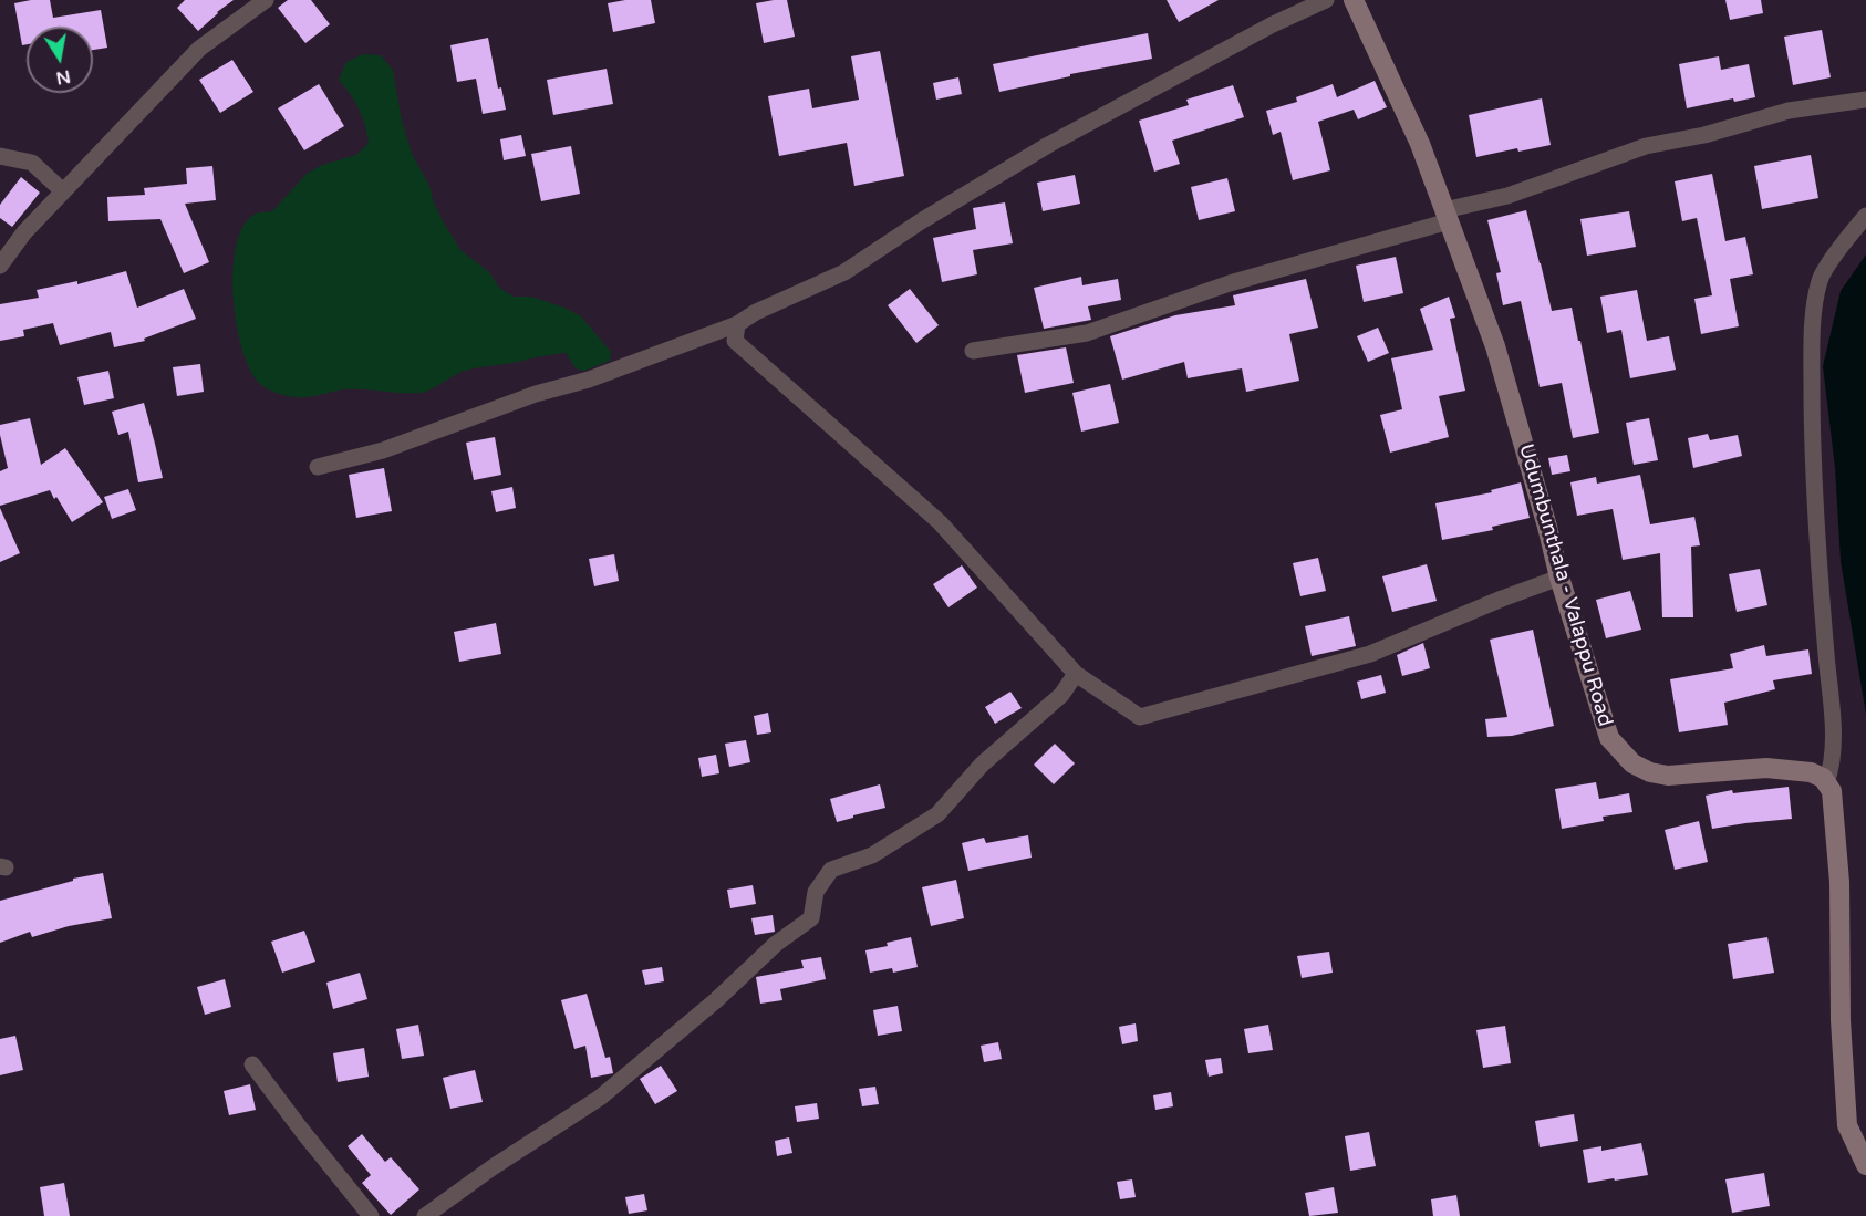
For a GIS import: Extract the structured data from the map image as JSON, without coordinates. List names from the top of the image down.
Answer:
{
  "streets": {
    "main road": ["Udumbunthala - Valappu Road"]
  },
  "north": "bottom"
}
